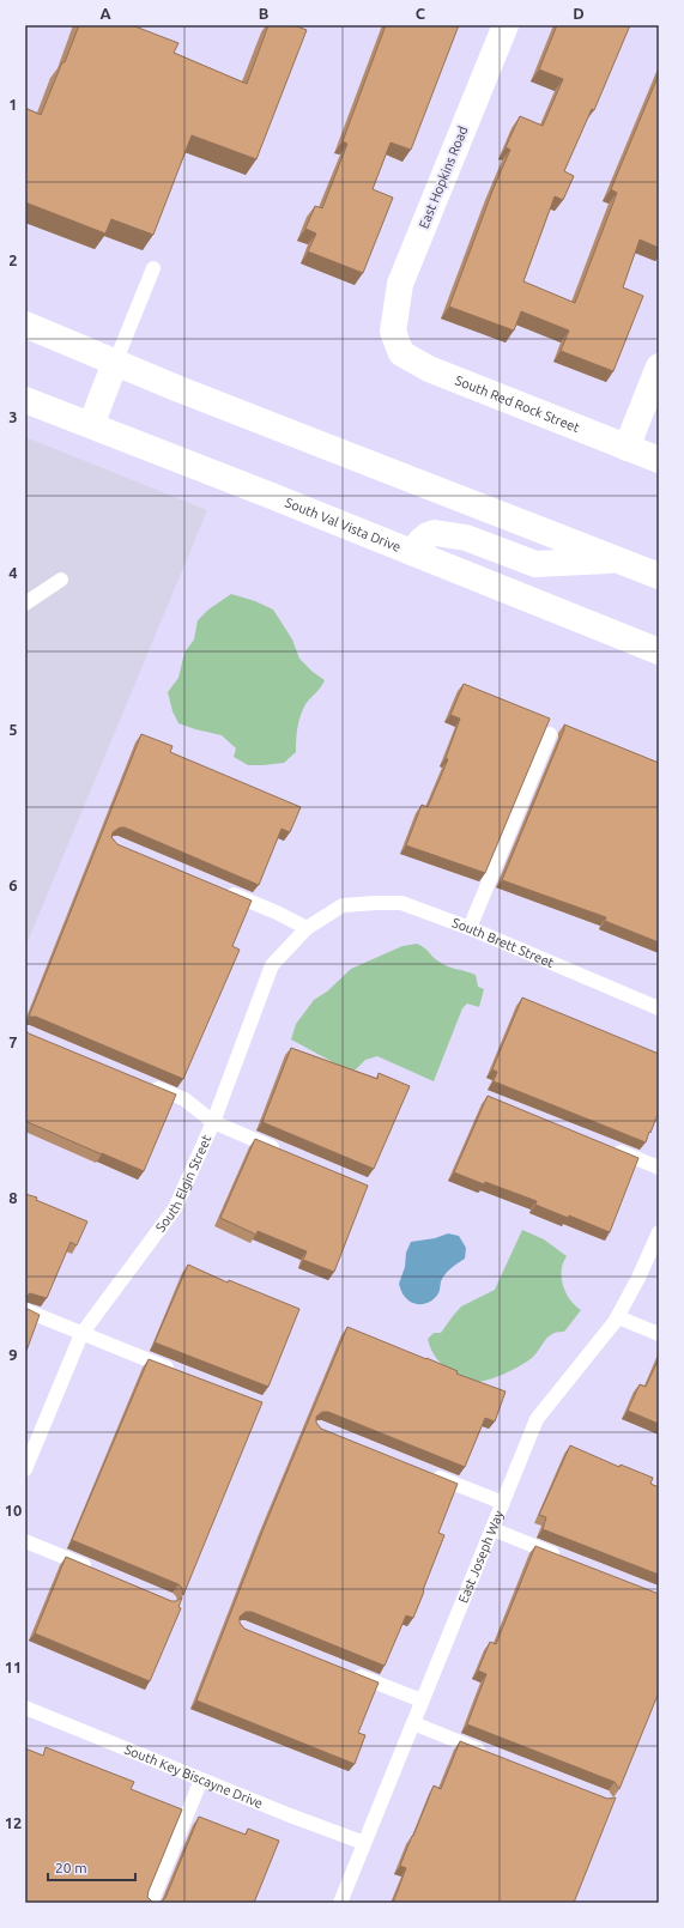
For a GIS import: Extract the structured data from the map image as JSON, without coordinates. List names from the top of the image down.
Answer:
{
  "streets": {
    "main road": ["East Hopkins Road", "South Red Rock Street", "South Val Vista Drive"],
    "lane": [
      "South Brett Street",
      "South Elgin Street",
      "East Joseph Way",
      "South Key Biscayne Drive"
    ]
  },
  "crossings": [
    ["East Hopkins Road", "South Red Rock Street"],
    ["South Brett Street", "South Elgin Street"],
    ["East Joseph Way", "South Key Biscayne Drive"]
  ],
  "scale_bar": "20 m",
  "grid": {
    "columns": [
      "A",
      "B",
      "C",
      "D"
    ],
    "rows": [
      "1",
      "2",
      "3",
      "4",
      "5",
      "6",
      "7",
      "8",
      "9",
      "10",
      "11",
      "12"
    ]
  }
}
